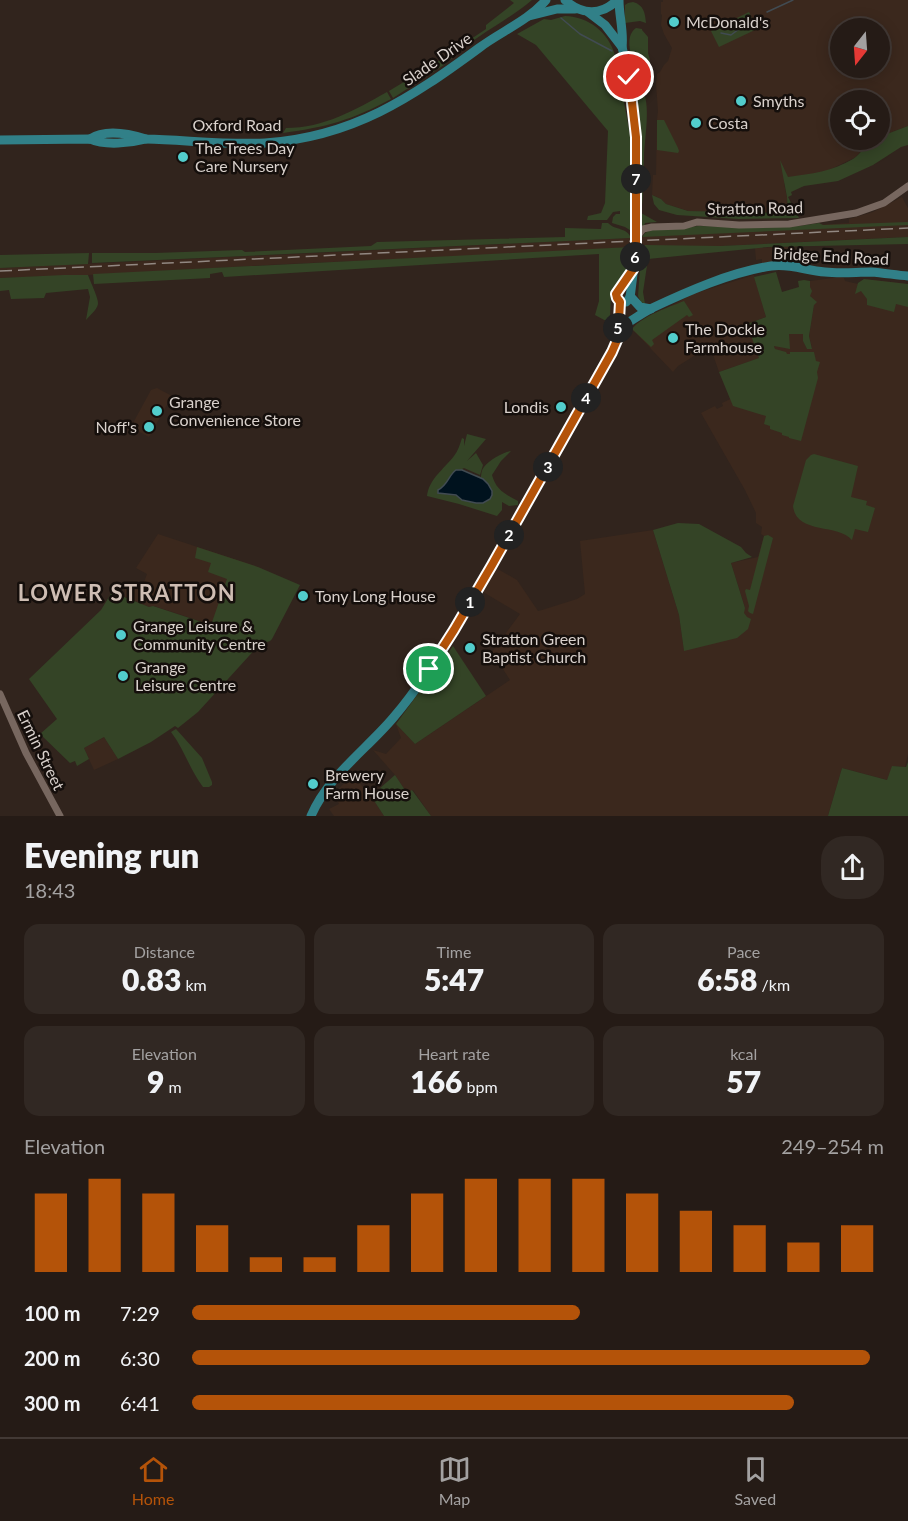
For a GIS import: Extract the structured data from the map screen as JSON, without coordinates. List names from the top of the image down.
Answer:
{
  "streets": {
    "main road": ["Slade Drive", "Oxford Road", "Bridge End Road"],
    "street": ["Stratton Road", "Ermin Street"]
  },
  "crossings": [
    ["Slade Drive", "Oxford Road"]
  ],
  "districts": ["LOWER STRATTON"],
  "places": [
    "McDonald's",
    "Smyths",
    "Costa",
    "The Trees Day Care Nursery",
    "The Dockle Farmhouse",
    "Londis",
    "Grange Convenience Store",
    "Noff's",
    "Tony Long House",
    "Grange Leisure & Community Centre",
    "Stratton Green Baptist Church",
    "Grange Leisure Centre",
    "Brewery Farm House"
  ],
  "north": "bottom",
  "page": {
    "pins": [
      "7",
      "6",
      "5",
      "4",
      "3",
      "2",
      "1"
    ],
    "heading": ["Evening run", "18:43"],
    "stats": [
      ["Distance", "0.83 km"],
      ["Time", "5:47"],
      ["Pace", "6:58 /km"],
      ["Elevation", "9 m"],
      ["Heart rate", "166 bpm"],
      ["kcal", "57"]
    ],
    "chart": ["Elevation", "249–254 m"],
    "list": [
      {
        "name": "100 m",
        "note": "7:29"
      },
      {
        "name": "200 m",
        "note": "6:30"
      },
      {
        "name": "300 m",
        "note": "6:41"
      }
    ],
    "tabs": ["Home", "Map", "Saved"]
  }
}
